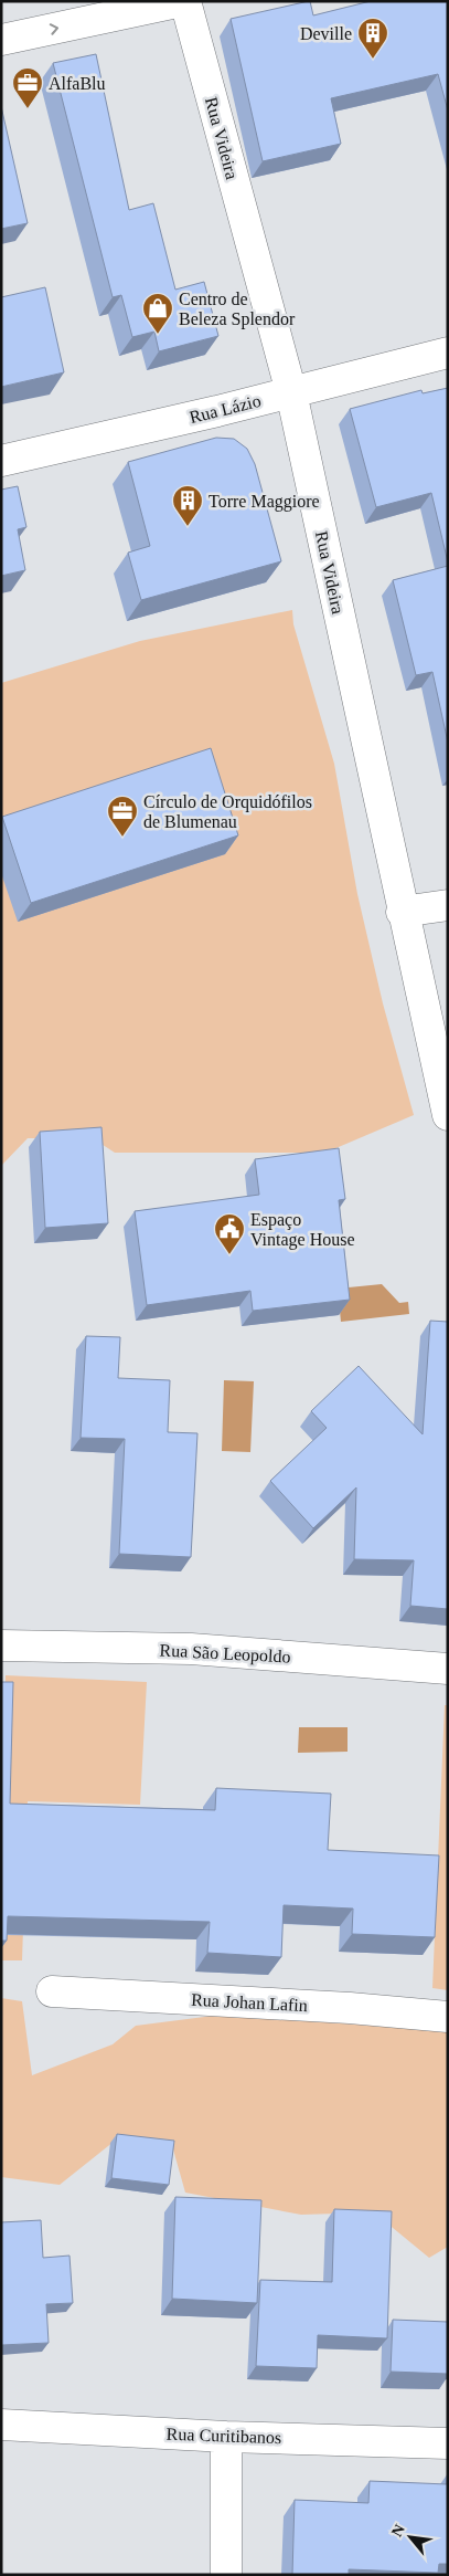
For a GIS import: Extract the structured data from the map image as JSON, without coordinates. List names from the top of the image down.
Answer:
{
  "streets": {
    "street": [
      "Rua Videira",
      "Rua Lázio",
      "Rua São Leopoldo",
      "Rua Johan Lafin",
      "Rua Curitibanos"
    ]
  },
  "crossings": [
    ["Rua Videira", "Rua Lázio"]
  ],
  "places": {
    "building": ["Deville", "Torre Maggiore"],
    "office": ["AlfaBlu", "Círculo de Orquidófilos de Blumenau"],
    "shop": ["Centro de Beleza Splendor"],
    "public building": ["Espaço Vintage House"]
  },
  "north": "top left"
}
